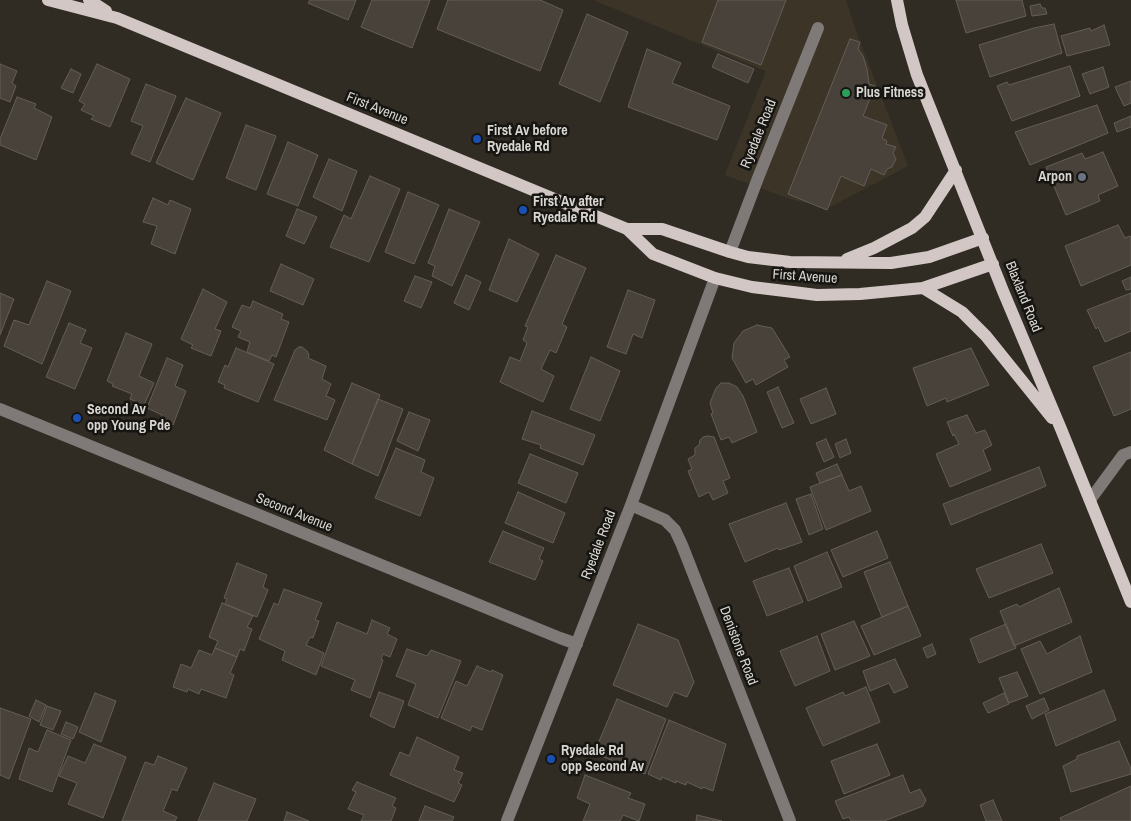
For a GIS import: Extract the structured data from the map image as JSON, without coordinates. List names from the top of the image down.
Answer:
{
  "streets": {
    "main road": ["First Avenue", "Blaxland Road"],
    "street": ["Ryedale Road", "Second Avenue", "Denistone Road"]
  },
  "crossings": [
    ["First Avenue", "Ryedale Road"],
    ["First Avenue", "Blaxland Road"],
    ["Ryedale Road", "Second Avenue"],
    ["Ryedale Road", "Denistone Road"]
  ],
  "places": [
    "Plus Fitness",
    "First Av before Ryedale Rd",
    "Arpon",
    "First Av after Ryedale Rd",
    "Second Av opp Young Pde",
    "Ryedale Rd opp Second Av"
  ]
}
